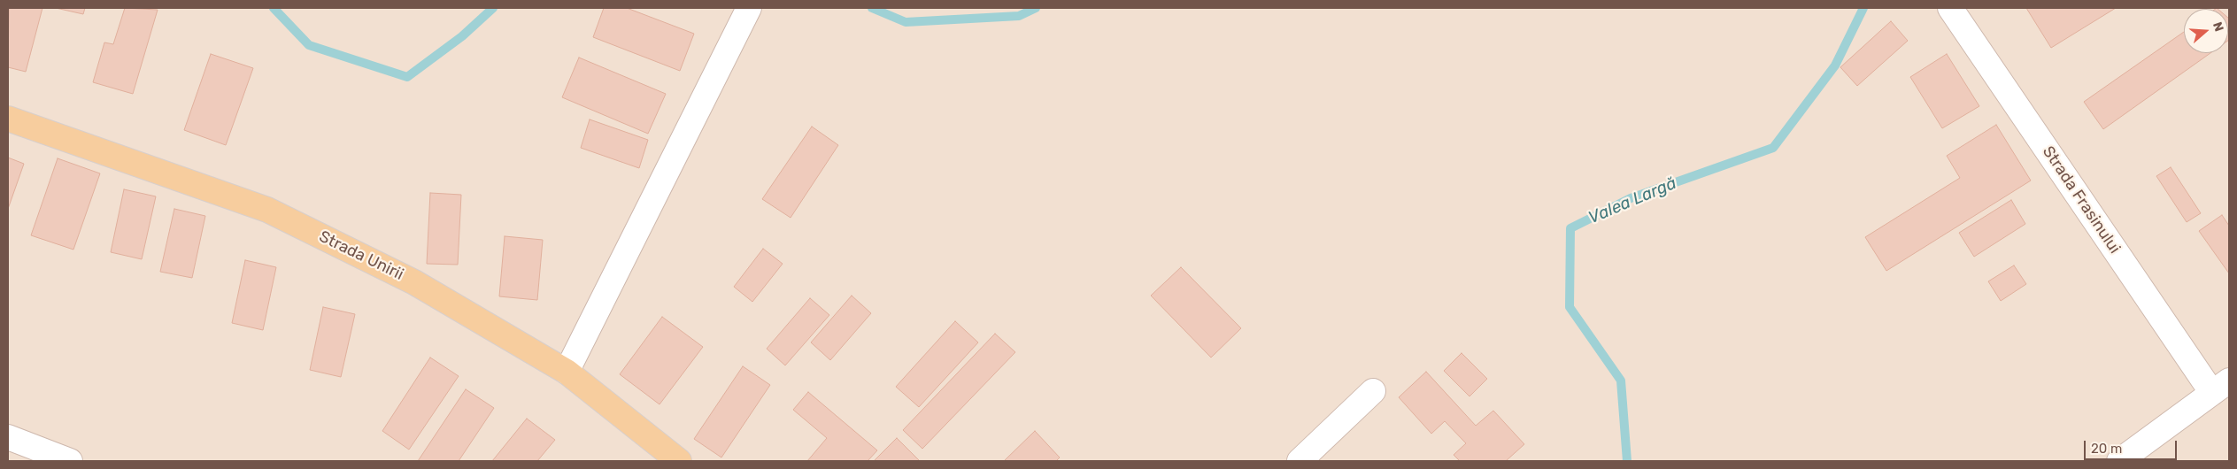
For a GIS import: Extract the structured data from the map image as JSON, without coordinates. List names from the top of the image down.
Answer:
{
  "streets": {
    "main road": ["Strada Unirii"],
    "street": ["Strada Frasinului"]
  },
  "water": ["Valea Largă"],
  "scale_bar": "20 m",
  "north": "right"
}
